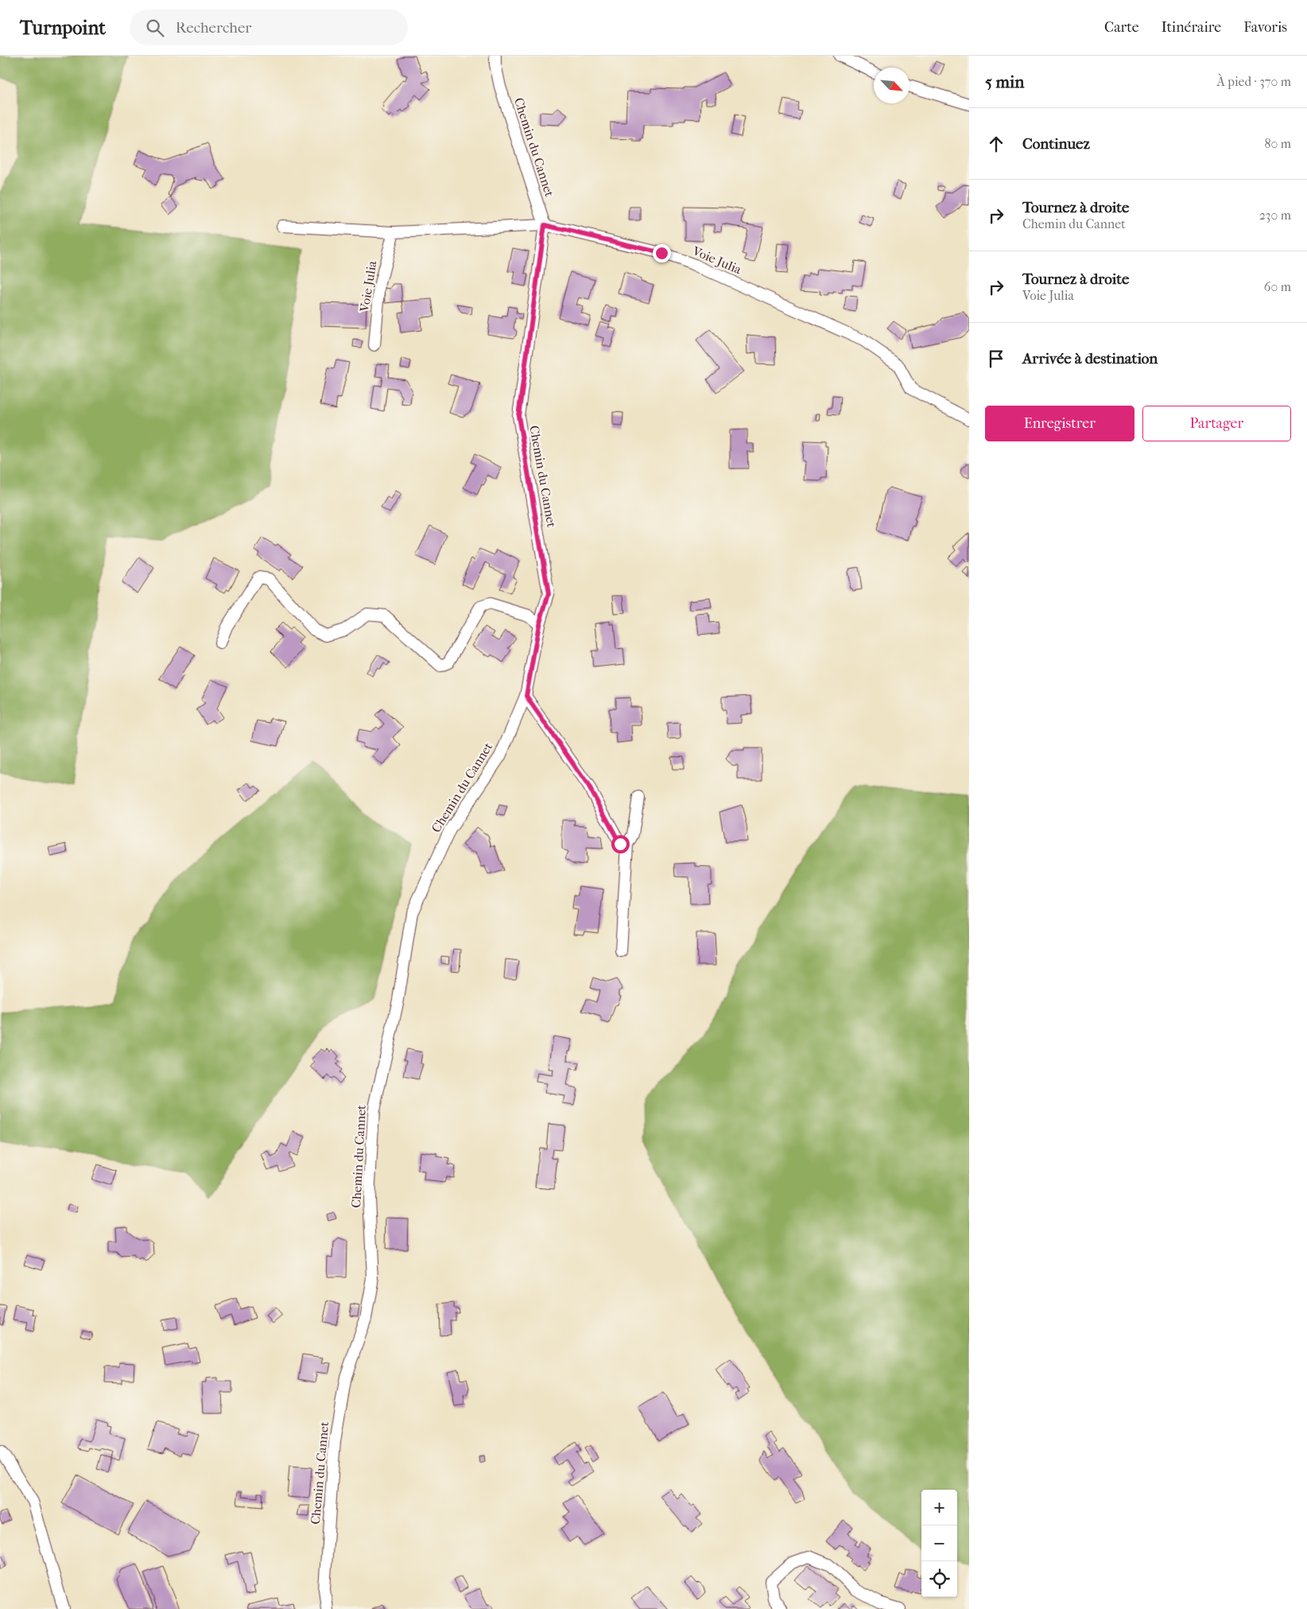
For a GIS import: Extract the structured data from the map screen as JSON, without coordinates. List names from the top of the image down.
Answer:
{
  "streets": {
    "street": ["Chemin du Cannet", "Voie Julia"]
  },
  "crossings": [
    ["Chemin du Cannet", "Voie Julia"]
  ],
  "north": "bottom right",
  "page": {
    "header": "Turnpoint",
    "search": "Rechercher",
    "nav": ["Carte", "Itinéraire", "Favoris"],
    "heading": ["5 min", "À pied · 370 m"],
    "list": [
      ["Continuez", "80 m"],
      ["Tournez à droite", "Chemin du Cannet", "230 m"],
      ["Tournez à droite", "Voie Julia", "60 m"],
      "Arrivée à destination"
    ],
    "buttons": ["Enregistrer", "Partager"],
    "map_buttons": ["+", "−"]
  }
}
